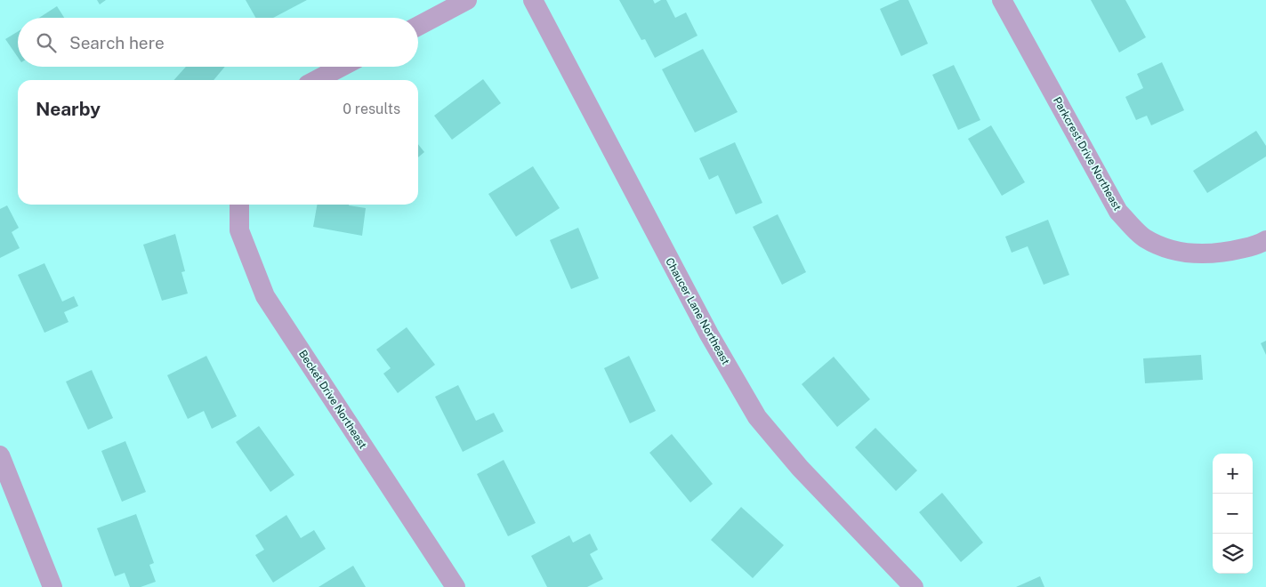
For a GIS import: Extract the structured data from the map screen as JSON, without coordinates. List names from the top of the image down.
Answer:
{
  "streets": {
    "street": ["Parkcrest Drive Northeast", "Chaucer Lane Northeast", "Becket Drive Northeast"]
  },
  "page": {
    "search": "Search here",
    "heading": ["Nearby", "0 results"],
    "map_buttons": ["+", "−"]
  }
}
